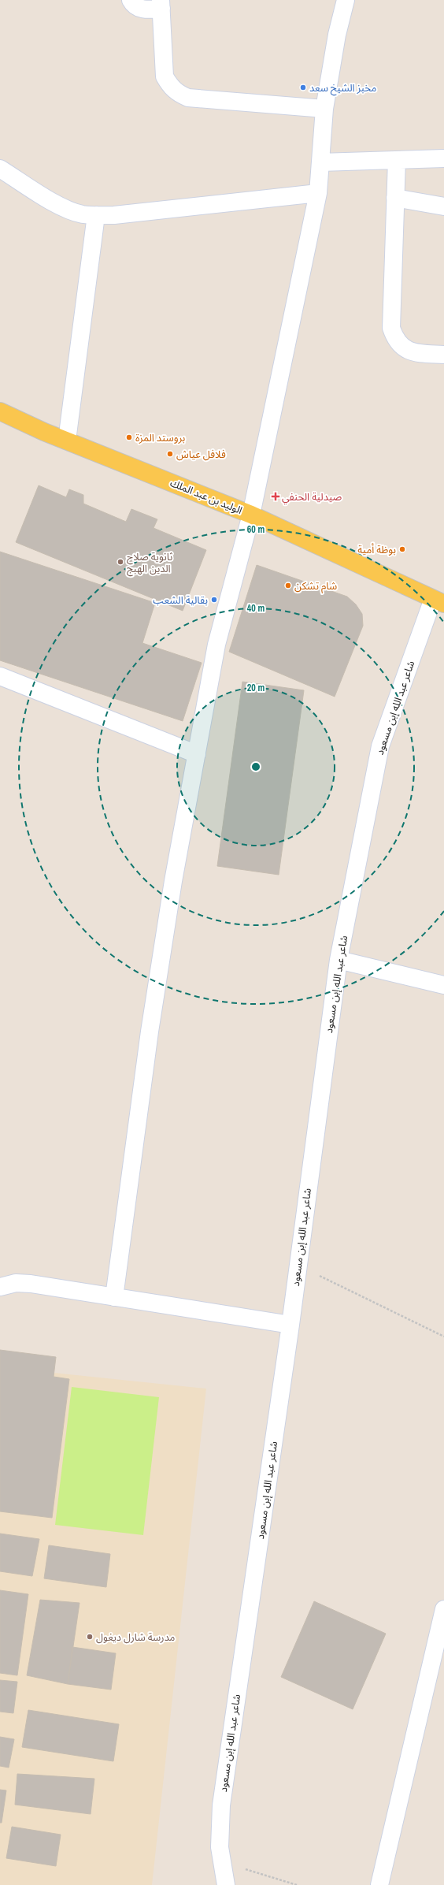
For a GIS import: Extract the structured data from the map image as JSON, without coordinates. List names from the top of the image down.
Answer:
{
  "streets": {
    "main road": ["الوليد بن عبد الملك"],
    "street": ["شاعر عبد الله إبن مسعود"]
  },
  "crossings": [
    ["الوليد بن عبد الملك", "شاعر عبد الله إبن مسعود"]
  ],
  "places": {
    "other": [
      "مخبز الشيخ سعد",
      "بروستد المزة",
      "فلافل عياش",
      "بوظة أمية",
      "ثانوية صلاح الدين الهبج",
      "شام تشكن",
      "بقالية الشعب",
      "مدرسة شارل ديغول"
    ],
    "health": ["صيدلية الحنفي"]
  },
  "rings": ["60 m", "40 m", "20 m"]
}
